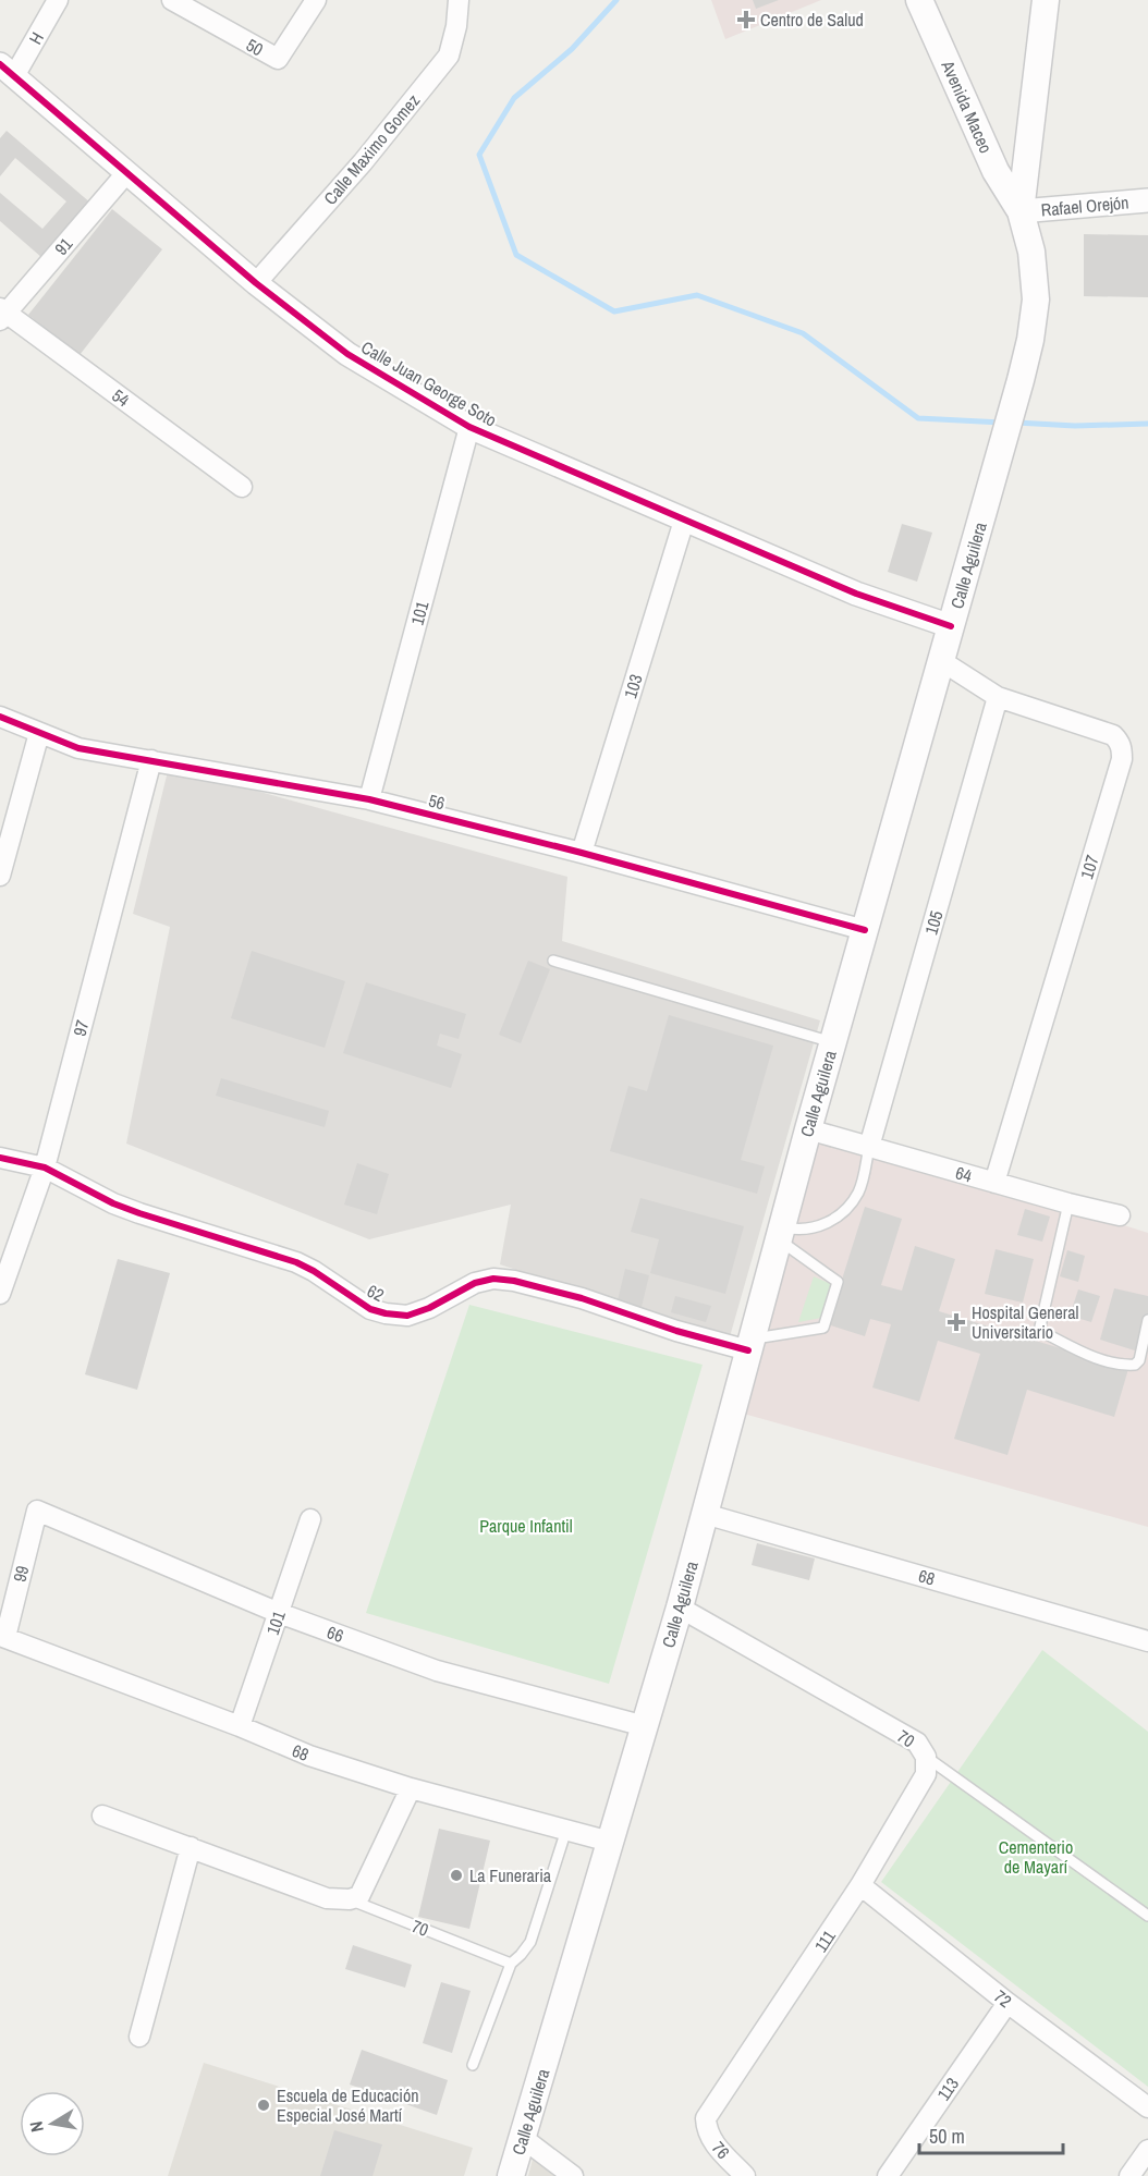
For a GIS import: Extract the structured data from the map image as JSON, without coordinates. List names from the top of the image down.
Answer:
{
  "streets": {
    "main road": ["Avenida Maceo", "Calle Aguilera"],
    "street": [
      "H",
      "50",
      "Calle Maximo Gomez",
      "Rafael Orejón",
      "91",
      "Calle Juan George Soto",
      "54",
      "101",
      "103",
      "56",
      "107",
      "105",
      "97",
      "64",
      "62",
      "99",
      "68",
      "66",
      "70",
      "111",
      "72",
      "113",
      "76"
    ]
  },
  "crossings": [
    ["H", "Calle Juan George Soto"],
    ["Avenida Maceo", "Rafael Orejón"],
    ["Avenida Maceo", "Calle Aguilera"],
    ["Calle Maximo Gomez", "Calle Juan George Soto"],
    ["Rafael Orejón", "Calle Aguilera"],
    ["91", "Calle Juan George Soto"],
    ["91", "54"],
    ["Calle Juan George Soto", "Calle Aguilera"],
    ["Calle Juan George Soto", "101"],
    ["Calle Juan George Soto", "103"],
    ["Calle Aguilera", "56"],
    ["Calle Aguilera", "107"],
    ["Calle Aguilera", "64"],
    ["Calle Aguilera", "62"],
    ["Calle Aguilera", "68"],
    ["Calle Aguilera", "66"],
    ["Calle Aguilera", "70"],
    ["101", "56"],
    ["101", "68"],
    ["101", "66"],
    ["103", "56"],
    ["56", "97"],
    ["107", "105"],
    ["107", "64"],
    ["105", "64"],
    ["97", "62"],
    ["99", "68"],
    ["99", "66"],
    ["70", "111"],
    ["111", "72"],
    ["111", "76"],
    ["72", "113"]
  ],
  "parks": ["Parque Infantil", "Cementerio de Mayarí"],
  "places": {
    "health": ["Centro de Salud", "Hospital General Universitario"],
    "other": ["La Funeraria", "Escuela de Educación Especial José Martí"]
  },
  "scale_bar": "50 m",
  "north": "left"
}
